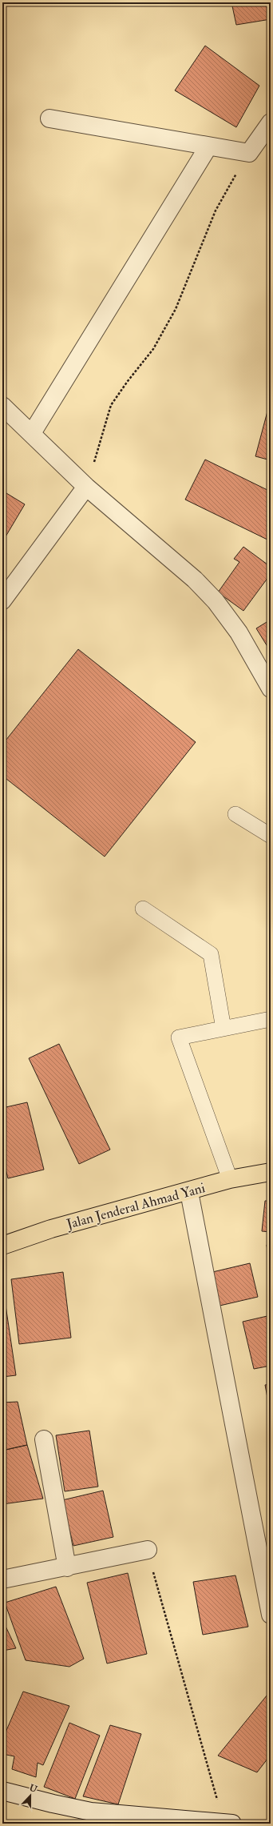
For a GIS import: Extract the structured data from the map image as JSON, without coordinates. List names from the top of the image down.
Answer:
{
  "streets": {
    "highway": ["Jalan Jenderal Ahmad Yani"]
  },
  "north": "top"
}
